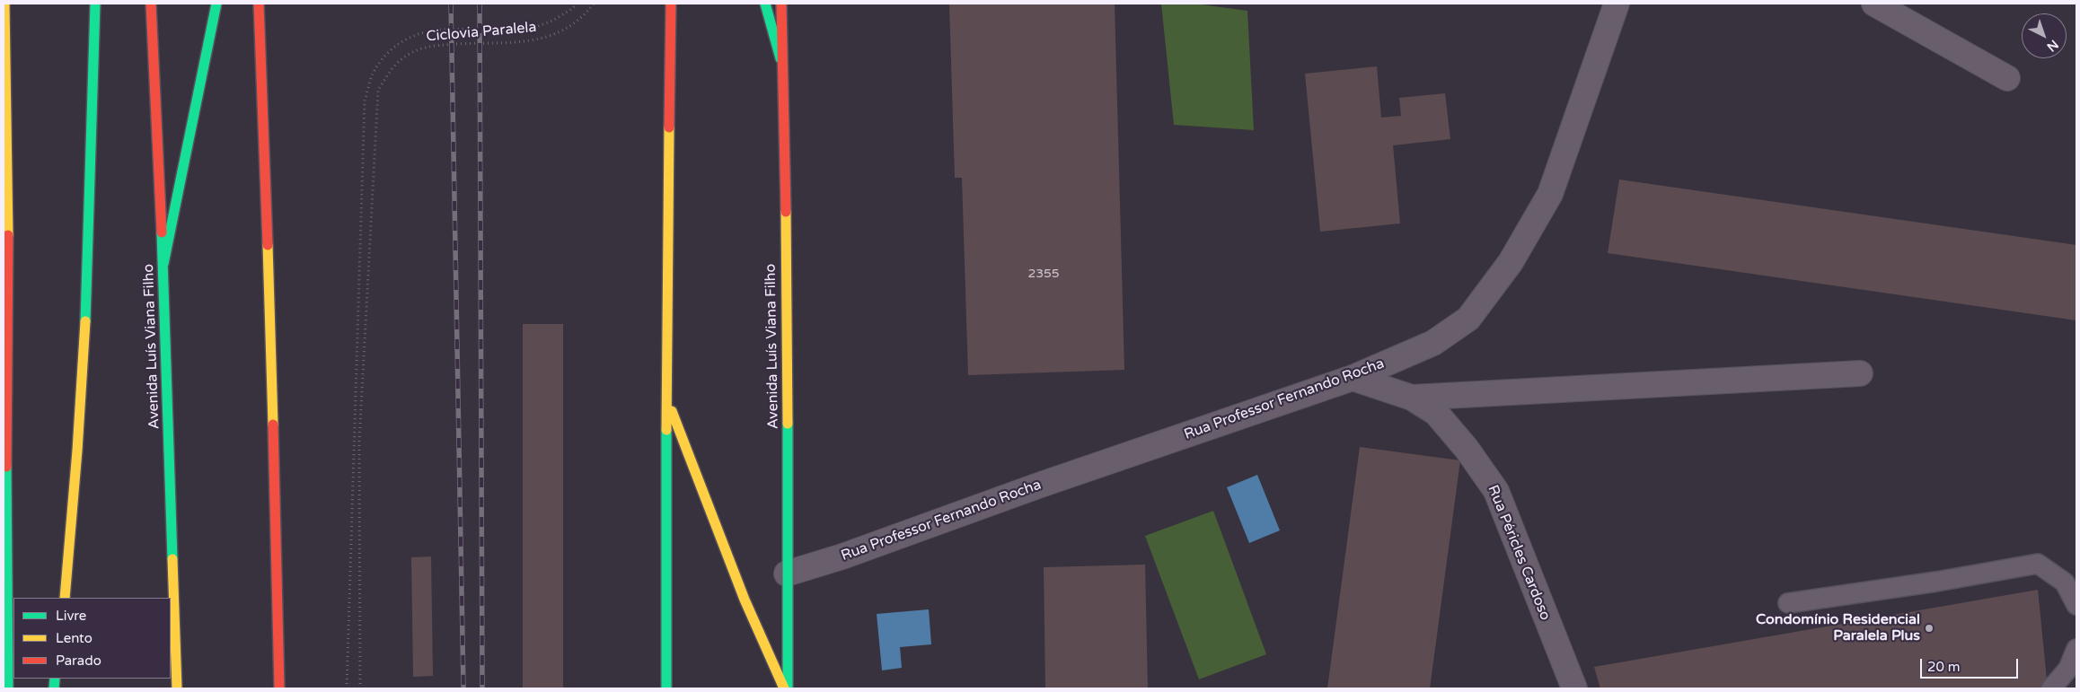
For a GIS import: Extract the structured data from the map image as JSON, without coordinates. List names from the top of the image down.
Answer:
{
  "streets": {
    "main road": ["Avenida Luís Viana Filho"],
    "street": ["Rua Professor Fernando Rocha", "Rua Péricles Cardoso"],
    "path": ["Ciclovia Paralela"]
  },
  "crossings": [
    ["Avenida Luís Viana Filho", "Rua Professor Fernando Rocha"],
    ["Rua Professor Fernando Rocha", "Rua Péricles Cardoso"]
  ],
  "places": ["Condomínio Residencial Paralela Plus"],
  "house_numbers": ["2355"],
  "legend": ["Livre", "Lento", "Parado"],
  "scale_bar": "20 m",
  "north": "bottom right"
}
